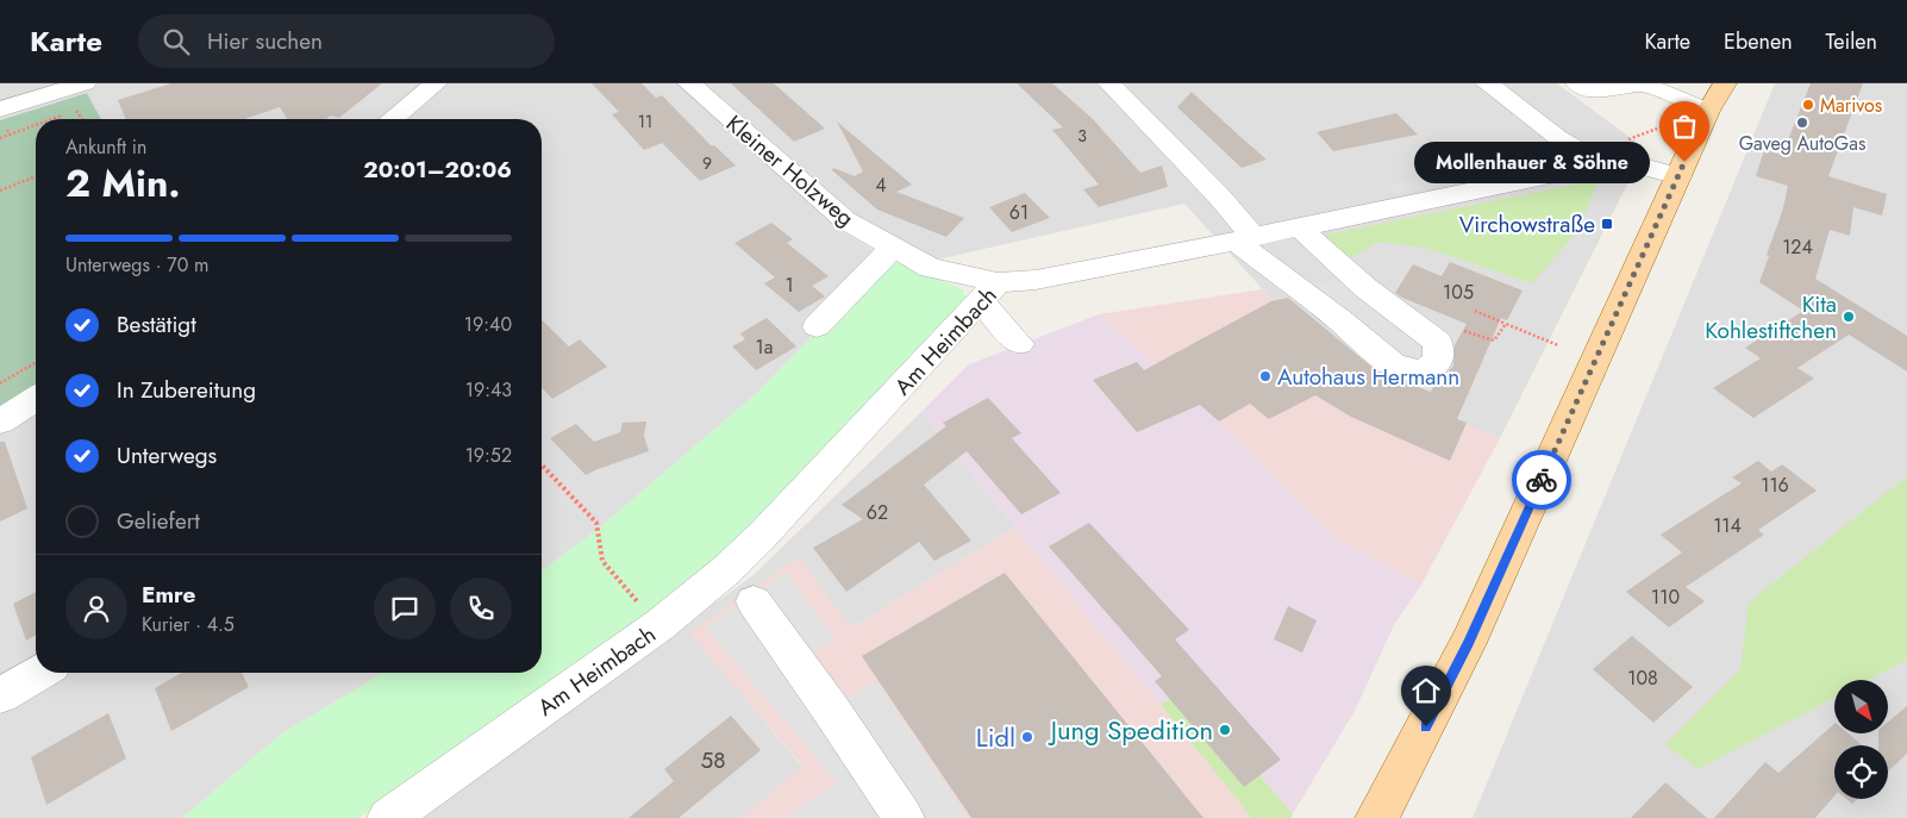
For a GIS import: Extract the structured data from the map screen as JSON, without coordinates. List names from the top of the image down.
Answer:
{
  "streets": {
    "street": ["Kleiner Holzweg", "Am Heimbach"]
  },
  "crossings": [
    ["Kleiner Holzweg", "Am Heimbach"]
  ],
  "places": {
    "other": [
      "Marivos",
      "Gaveg AutoGas",
      "Mollenhauer & Söhne",
      "Kita Kohlestiftchen",
      "Autohaus Hermann",
      "Jung Spedition",
      "Lidl"
    ],
    "transit": ["Virchowstraße"]
  },
  "house_numbers": [
    "11",
    "3",
    "9",
    "4",
    "61",
    "124",
    "1",
    "105",
    "1a",
    "116",
    "62",
    "114",
    "110",
    "108",
    "58"
  ],
  "north": "bottom right",
  "page": {
    "header": "Karte",
    "search": "Hier suchen",
    "nav": ["Karte", "Ebenen", "Teilen"],
    "heading": ["2 Min.", "Ankunft in", "20:01–20:06"],
    "panel": ["Emre", "Kurier · 4.5"],
    "bubble": "Mollenhauer & Söhne",
    "bar": "Unterwegs · 70 m",
    "list": [
      ["Bestätigt", "19:40"],
      ["In Zubereitung", "19:43"],
      ["Unterwegs", "19:52"],
      "Geliefert"
    ]
  }
}
